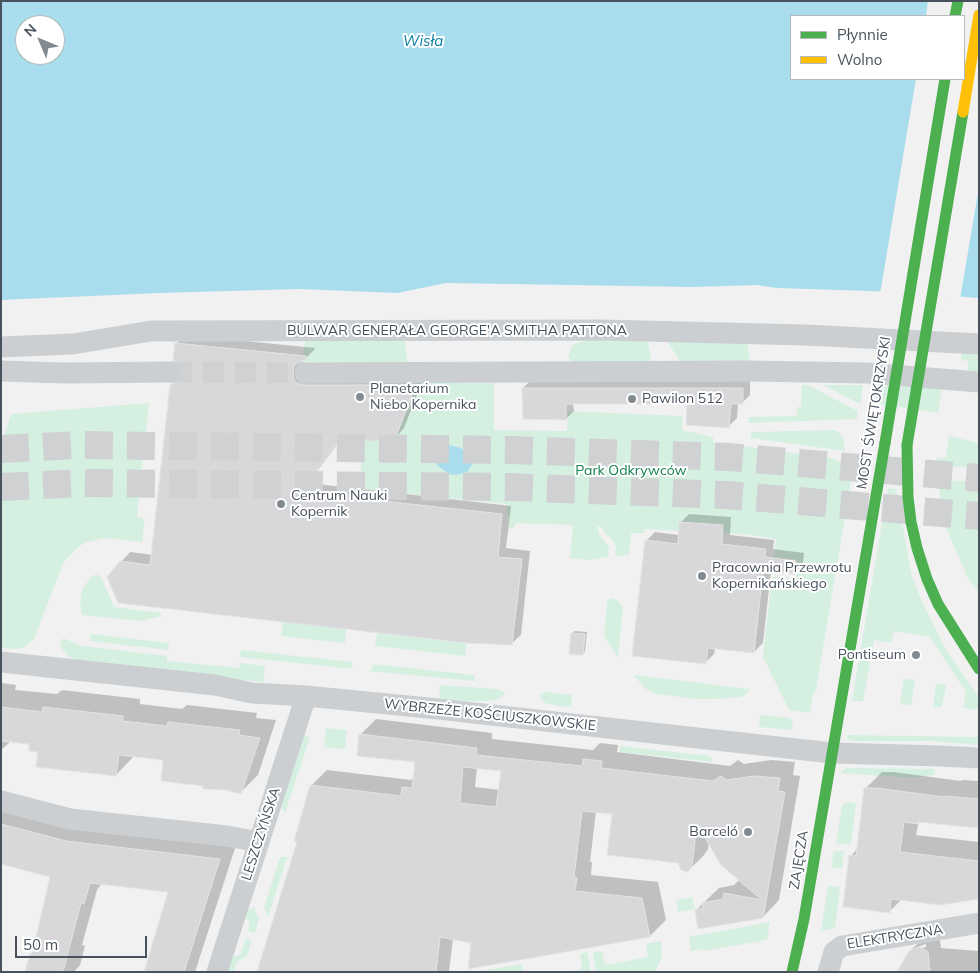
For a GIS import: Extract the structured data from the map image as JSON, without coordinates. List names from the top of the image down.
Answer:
{
  "streets": {
    "street": [
      "BULWAR GENERAŁA GEORGE'A SMITHA PATTONA",
      "MOST ŚWIĘTOKRZYSKI",
      "WYBRZEŻE KOŚCIUSZKOWSKIE",
      "LESZCZYŃSKA",
      "ZAJĘCZA",
      "ELEKTRYCZNA"
    ]
  },
  "crossings": [
    ["MOST ŚWIĘTOKRZYSKI", "WYBRZEŻE KOŚCIUSZKOWSKIE"],
    ["MOST ŚWIĘTOKRZYSKI", "ZAJĘCZA"],
    ["WYBRZEŻE KOŚCIUSZKOWSKIE", "LESZCZYŃSKA"],
    ["WYBRZEŻE KOŚCIUSZKOWSKIE", "ZAJĘCZA"]
  ],
  "water": ["Wisła"],
  "parks": ["Park Odkrywców"],
  "places": [
    "Planetarium Niebo Kopernika",
    "Pawilon 512",
    "Centrum Nauki Kopernik",
    "Pracownia Przewrotu Kopernikańskiego",
    "Pontiseum",
    "Barceló"
  ],
  "legend": ["Płynnie", "Wolno"],
  "scale_bar": "50 m",
  "north": "top left"
}
